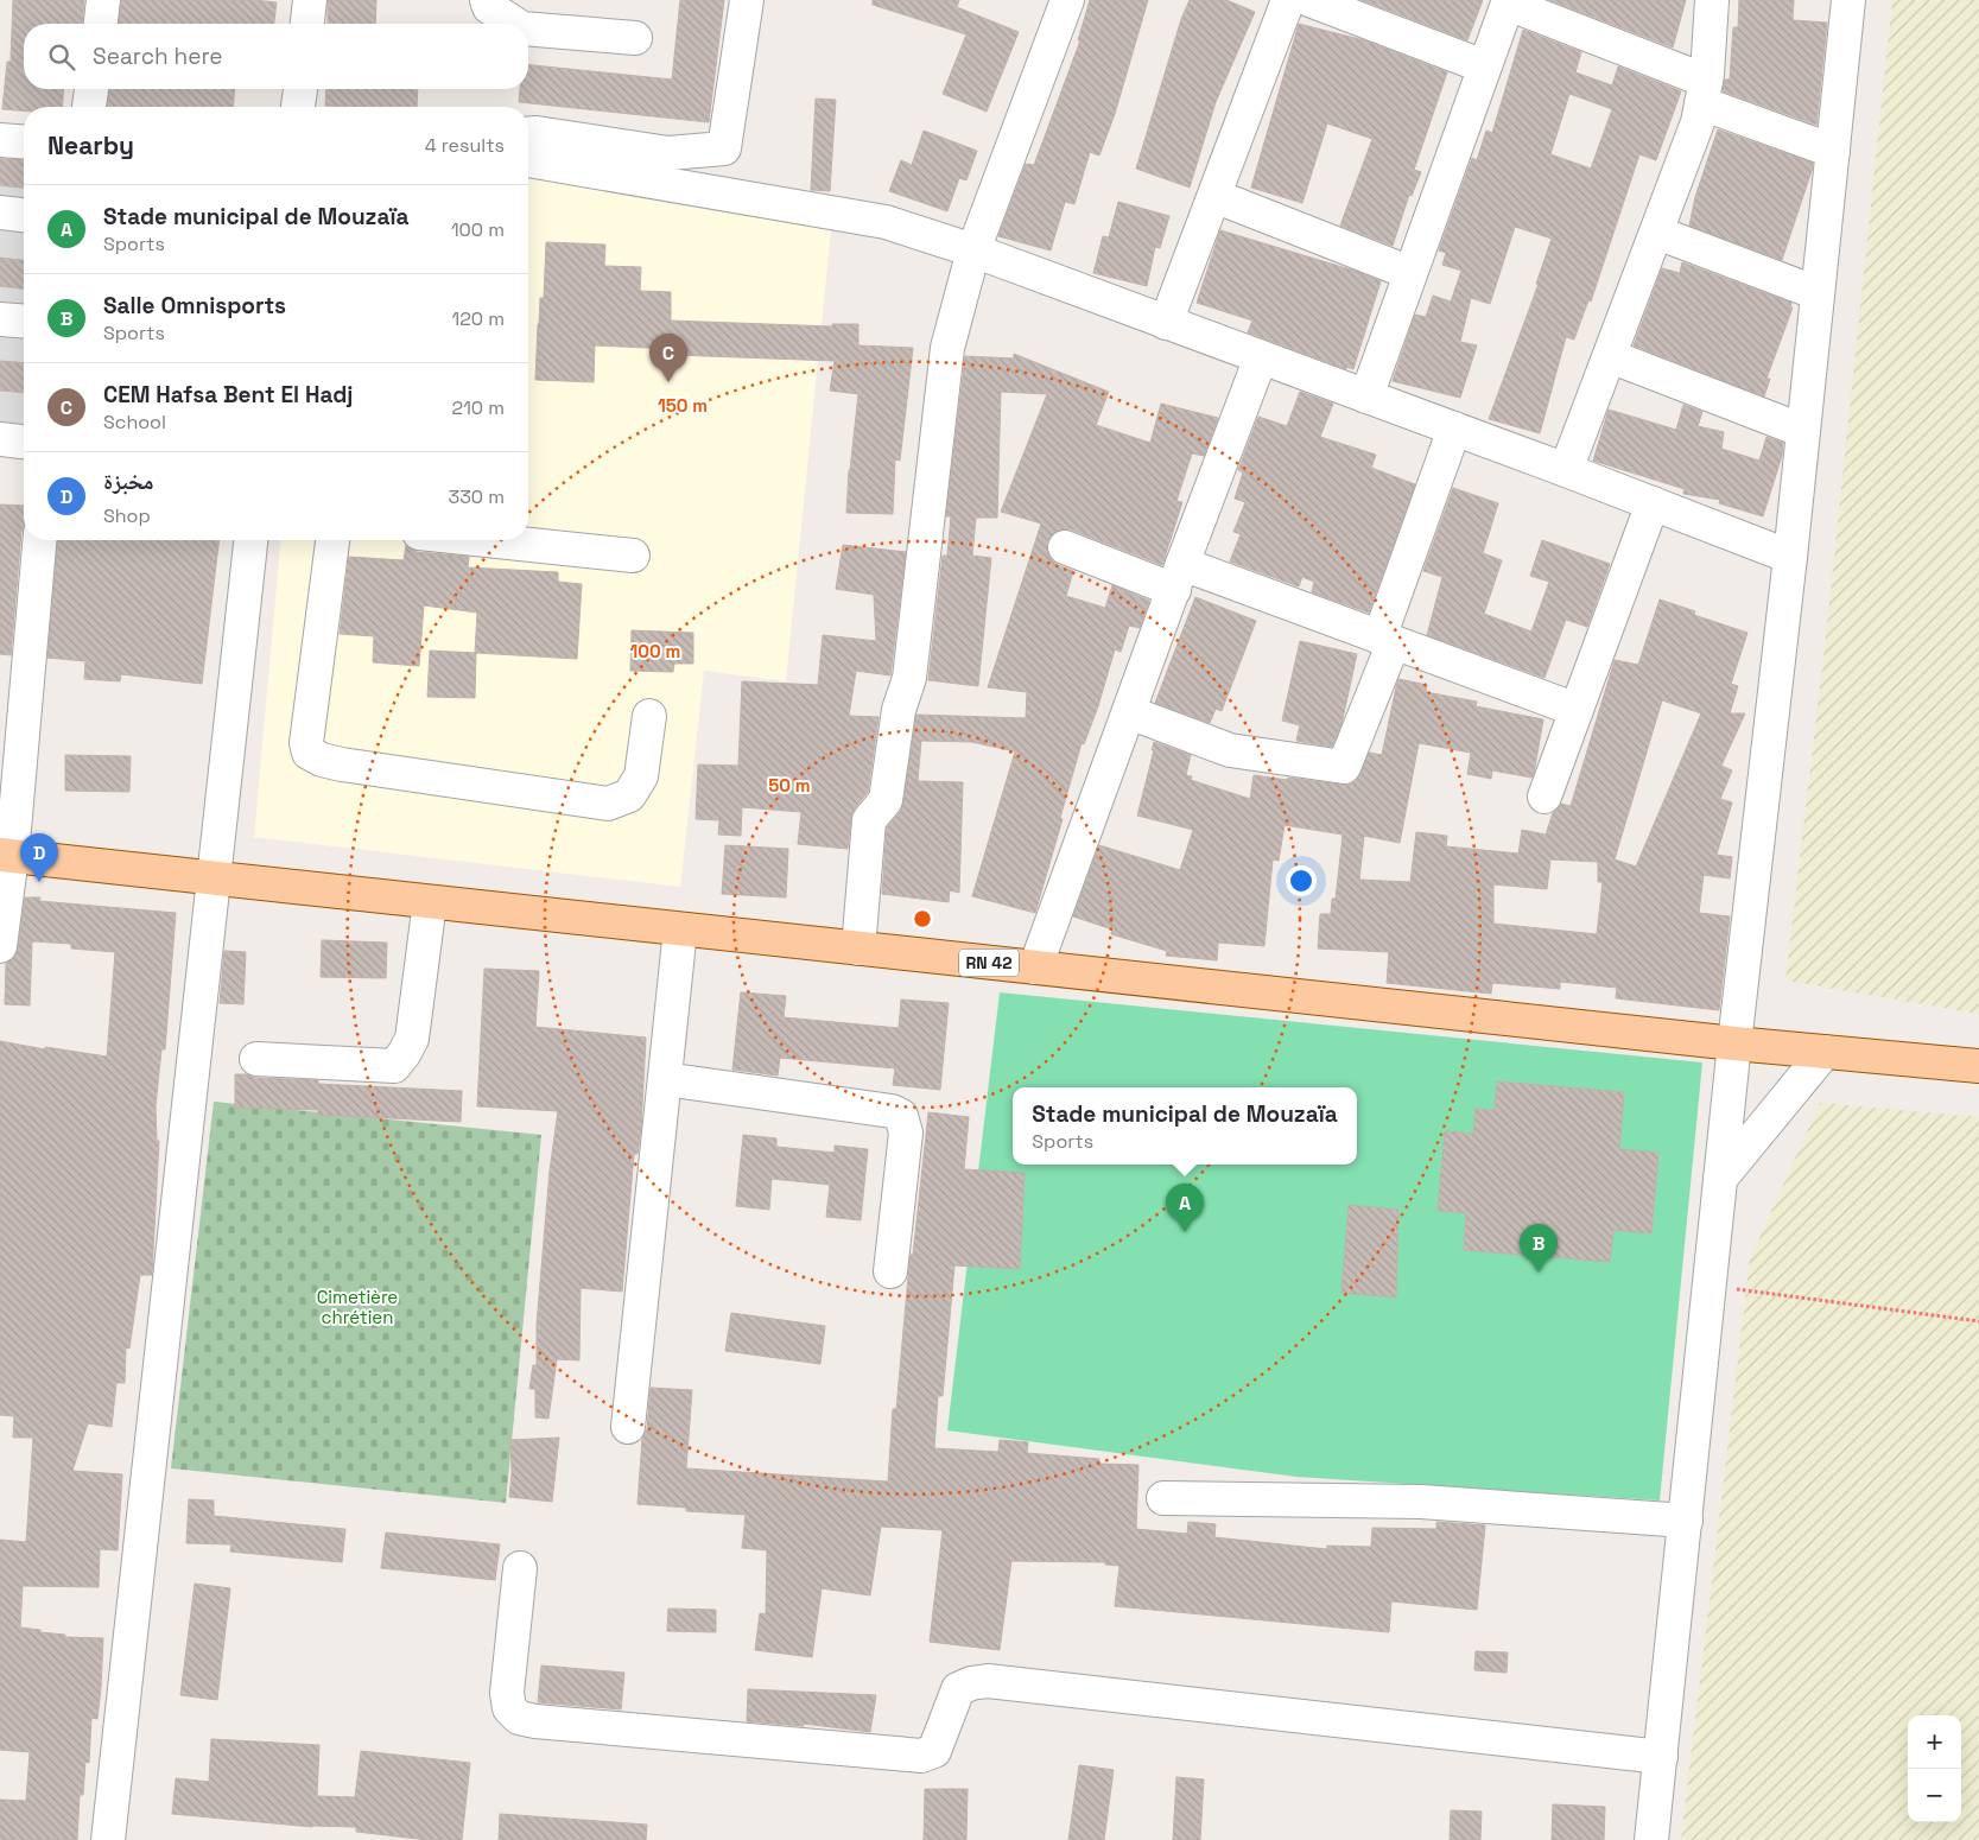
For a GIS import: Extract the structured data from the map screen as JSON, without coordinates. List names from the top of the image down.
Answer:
{
  "streets": {
    "main road": ["RN 42"]
  },
  "parks": ["Cimetière chrétien"],
  "page": {
    "search": "Search here",
    "heading": ["Nearby", "4 results"],
    "list": [
      {
        "mark": "A",
        "name": "Stade municipal de Mouzaïa",
        "note": "Sports",
        "value": "100 m"
      },
      {
        "mark": "B",
        "name": "Salle Omnisports",
        "note": "Sports",
        "value": "120 m"
      },
      {
        "mark": "C",
        "name": "CEM Hafsa Bent El Hadj",
        "note": "School",
        "value": "210 m"
      },
      {
        "mark": "D",
        "name": "مخبزة",
        "note": "Shop",
        "value": "330 m"
      }
    ],
    "pins": [
      "C",
      "D",
      "A",
      "B"
    ],
    "popup": ["Stade municipal de Mouzaïa", "Sports"],
    "map_buttons": ["+", "−"]
  },
  "rings": ["150 m", "100 m", "50 m"]
}
